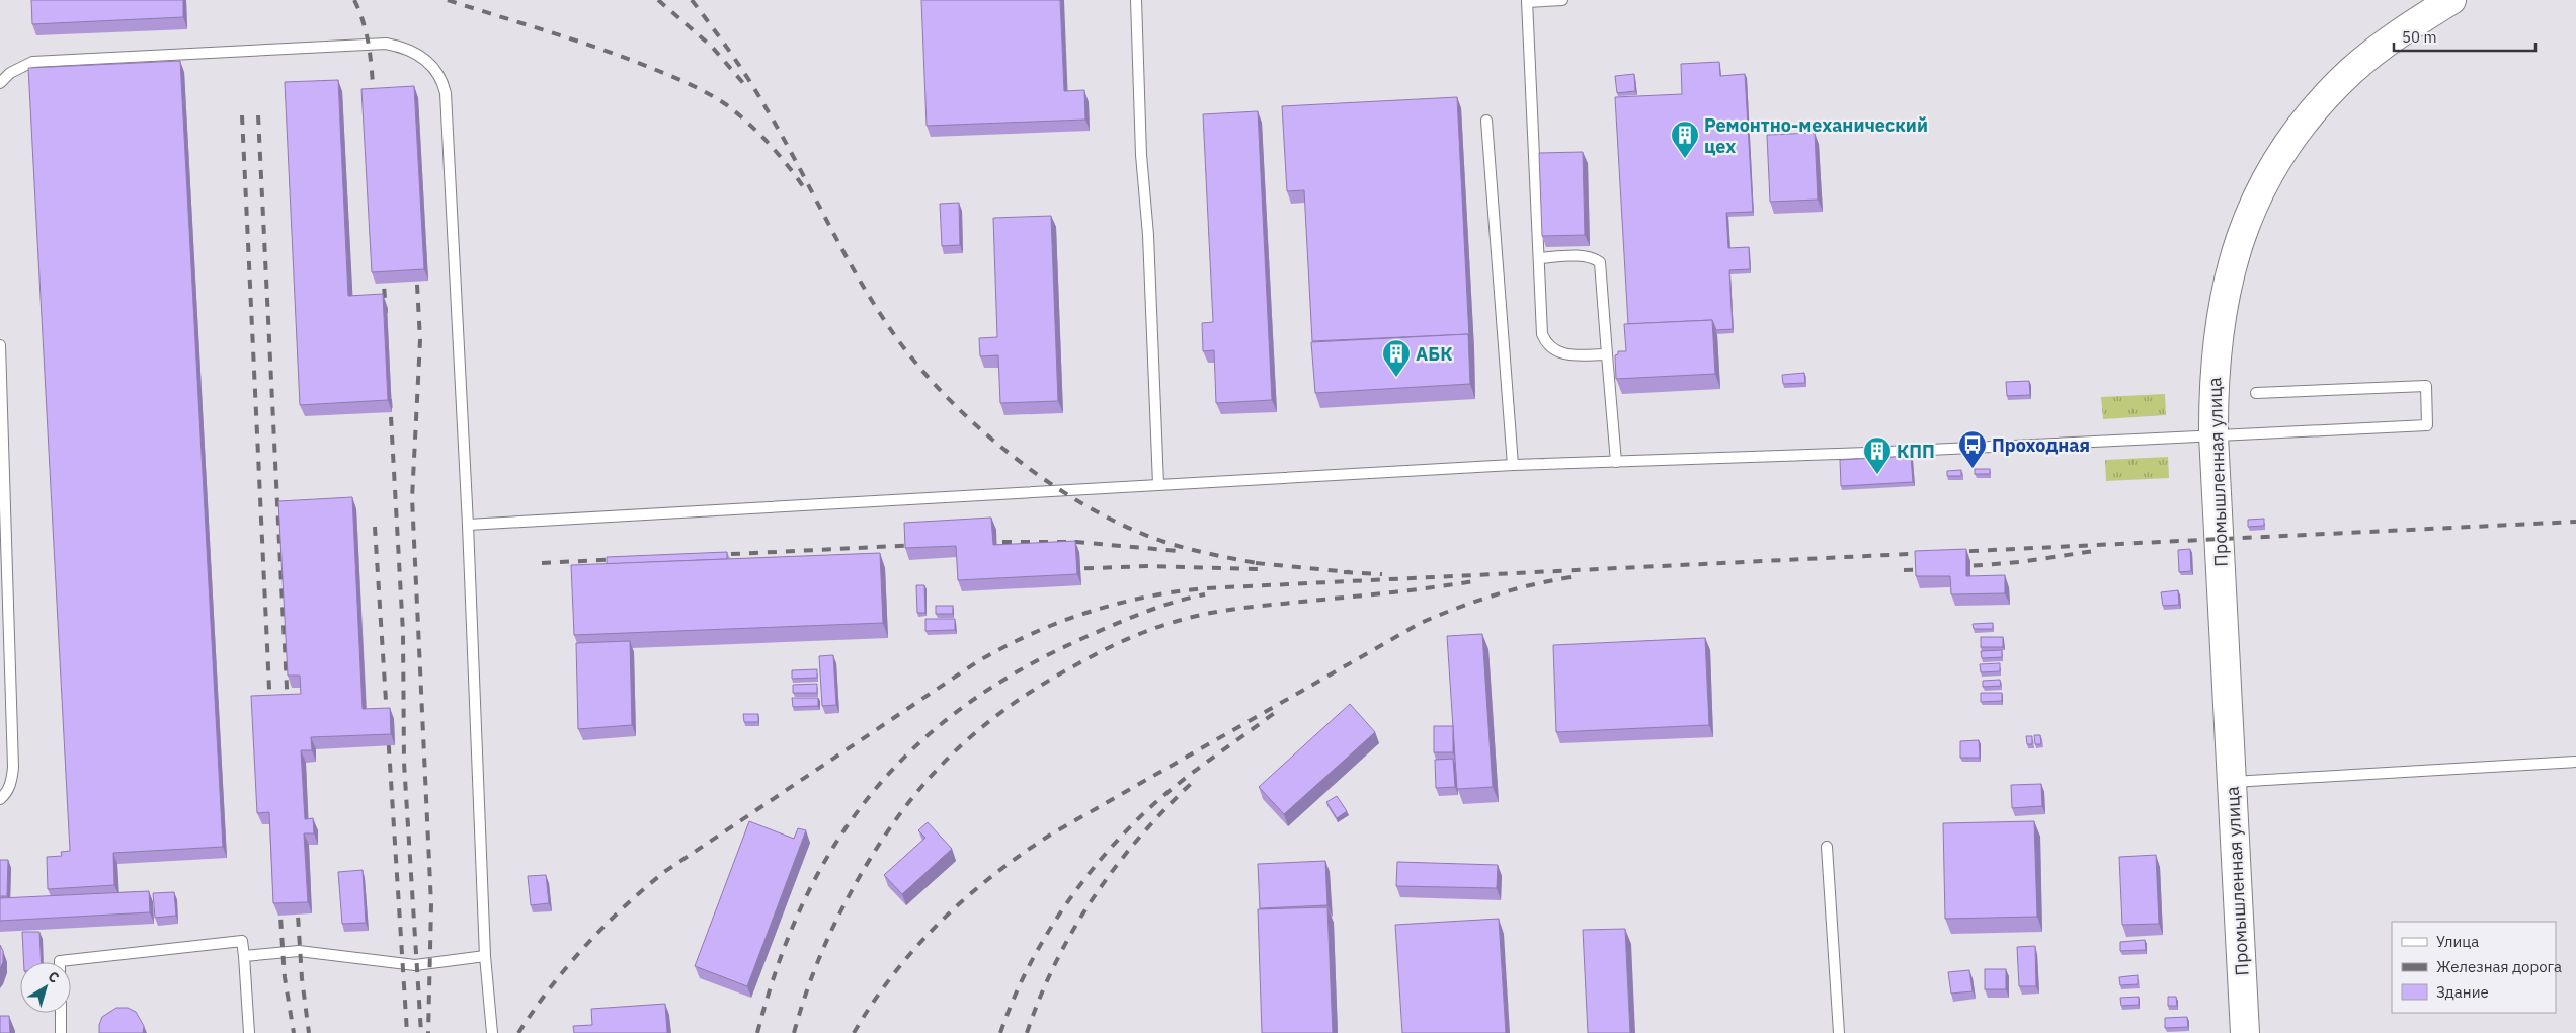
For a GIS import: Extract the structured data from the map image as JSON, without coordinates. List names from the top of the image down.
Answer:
{
  "streets": {
    "street": ["Промышленная улица"]
  },
  "places": {
    "building": ["Ремонтно-механический цех", "АБК", "КПП"],
    "bus stop": ["Проходная"]
  },
  "legend": ["Улица", "Железная дорога", "Здание"],
  "scale_bar": "50 m",
  "north": "top right"
}
